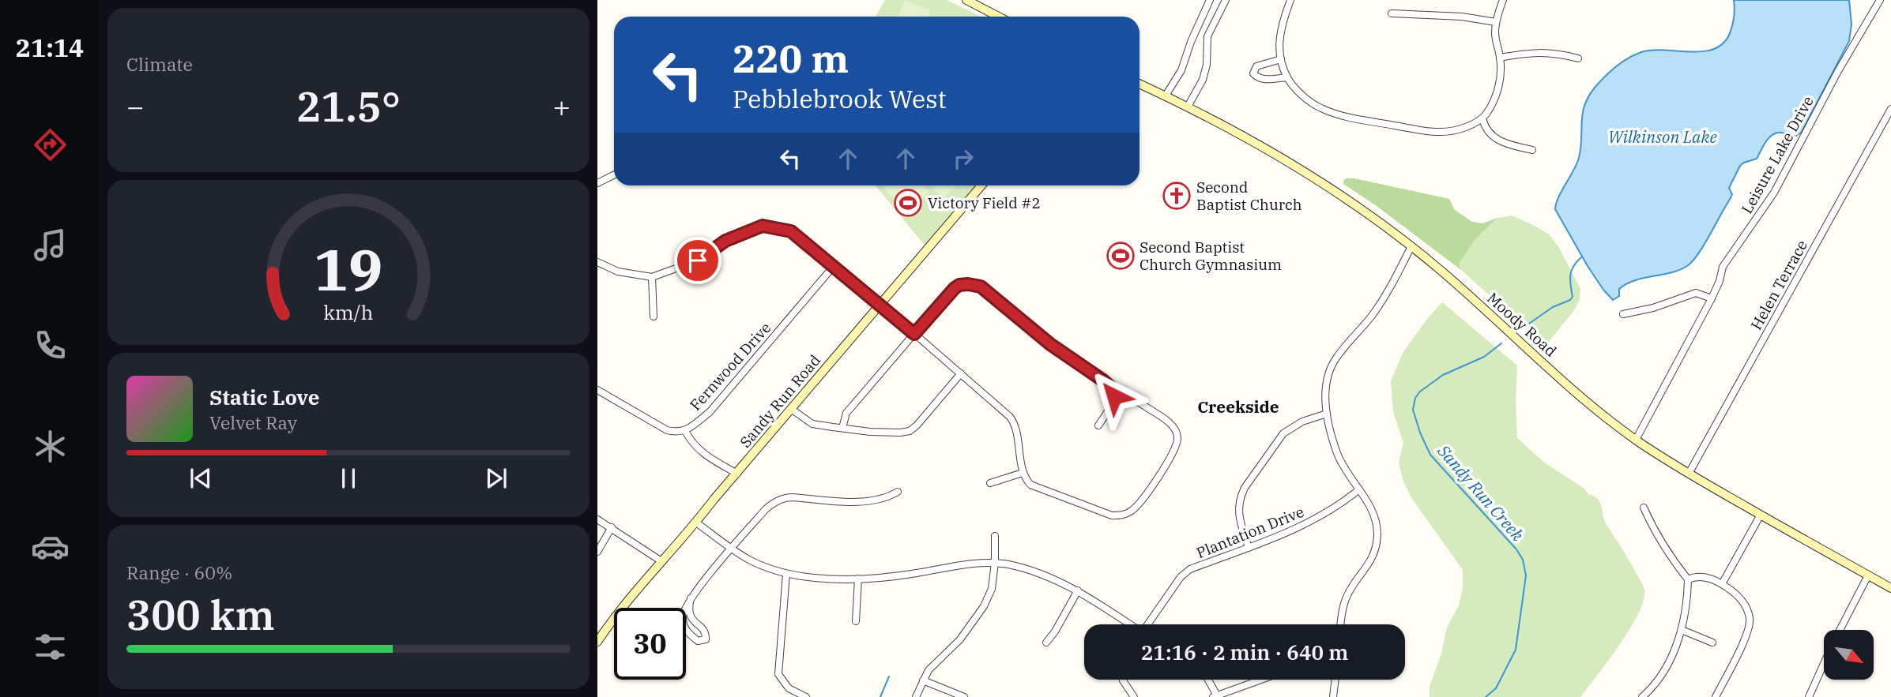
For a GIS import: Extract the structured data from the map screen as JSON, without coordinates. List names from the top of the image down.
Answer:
{
  "streets": {
    "main road": ["Moody Road", "Sandy Run Road"],
    "street": [
      "Leisure Lake Drive",
      "Helen Terrace",
      "Fernwood Drive",
      "Plantation Drive"
    ]
  },
  "crossings": [
    ["Leisure Lake Drive", "Moody Road"],
    ["Helen Terrace", "Moody Road"]
  ],
  "districts": ["Creekside"],
  "water": ["Wilkinson Lake", "Sandy Run Creek"],
  "places": {
    "church": ["Second Baptist Church"],
    "sports": ["Victory Field #2", "Second Baptist Church Gymnasium"]
  },
  "north": "bottom right",
  "page": {
    "tabs": "21:14",
    "tile": [
      "Climate",
      ["Range · 60%", "300 km"]
    ],
    "turn": ["220 m", "Pebblebrook West"],
    "heat": ["−", "21.5°", "+"],
    "song": ["Static Love", "Velvet Ray"],
    "limit": "30",
    "trip": "21:16 · 2 min · 640 m",
    "gauge": ["19", "km/h"]
  }
}
